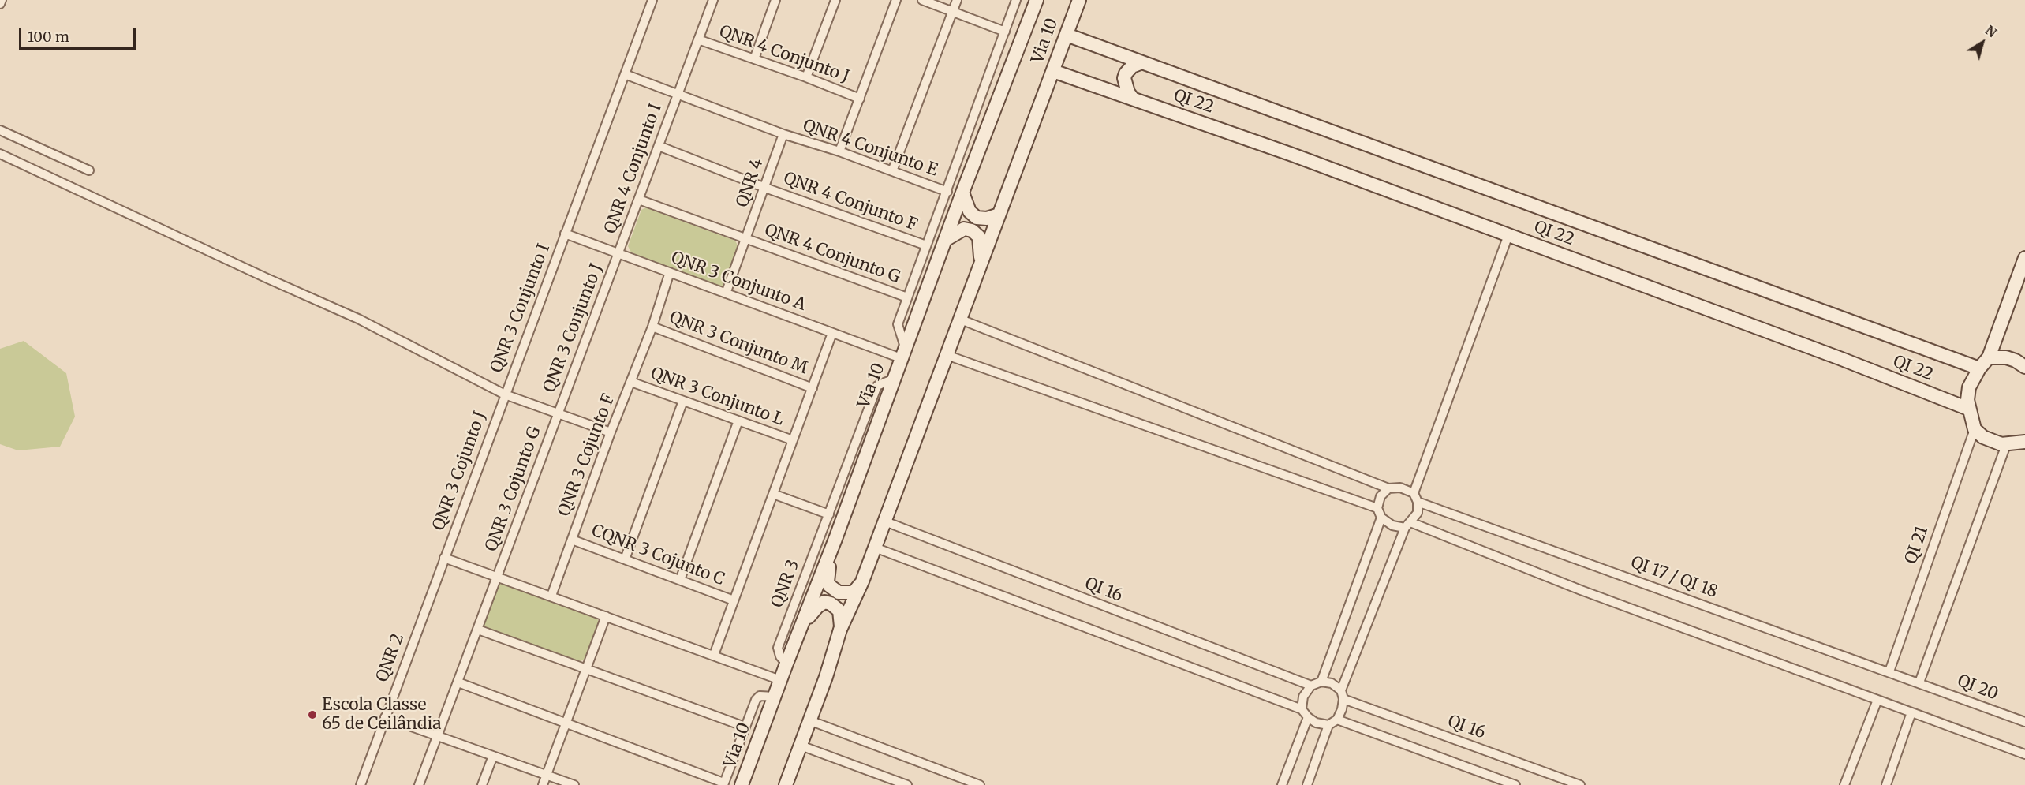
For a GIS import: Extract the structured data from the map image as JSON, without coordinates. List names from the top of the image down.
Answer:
{
  "streets": {
    "street": [
      "Via 10",
      "QNR 4 Conjunto J",
      "QI 22",
      "QNR 4 Conjunto E",
      "QNR 4 Conjunto I",
      "QNR 4",
      "QNR 4 Conjunto F",
      "QNR 4 Conjunto G",
      "QNR 3 Conjunto A",
      "QNR 3 Conjunto I",
      "QNR 3 Conjunto J",
      "QNR 3 Conjunto M",
      "QNR 3 Conjunto L",
      "QNR 3 Cojunto F",
      "QNR 3 Cojunto J",
      "QNR 3 Cojunto G",
      "QI 21",
      "CQNR 3 Cojunto C",
      "QI 17 / QI 18",
      "QNR 3",
      "QI 16",
      "QNR 2",
      "QI 20"
    ]
  },
  "crossings": [
    ["Via 10", "QI 22"],
    ["Via 10", "QNR 3 Conjunto A"],
    ["Via 10", "QNR 3"],
    ["Via 10", "QI 16"],
    ["QNR 4 Conjunto E", "QNR 4"],
    ["QNR 4 Conjunto I", "QNR 4 Conjunto F"],
    ["QNR 4 Conjunto I", "QNR 3 Conjunto A"],
    ["QNR 4 Conjunto I", "QNR 3 Conjunto J"],
    ["QNR 4", "QNR 4 Conjunto F"],
    ["QNR 4", "QNR 4 Conjunto G"],
    ["QNR 4 Conjunto G", "QNR 3 Conjunto A"],
    ["QNR 3 Conjunto A", "QNR 3 Conjunto I"],
    ["QNR 3 Conjunto A", "QNR 3 Conjunto J"],
    ["QNR 3 Conjunto A", "QNR 3 Conjunto M"],
    ["QNR 3 Conjunto I", "QNR 3 Cojunto J"],
    ["QNR 3 Conjunto J", "QNR 3 Cojunto G"],
    ["QNR 3 Conjunto M", "QNR 3 Conjunto L"],
    ["QNR 3 Conjunto M", "CQNR 3 Cojunto C"],
    ["QNR 3 Conjunto L", "QNR 3 Cojunto F"],
    ["QNR 3 Cojunto F", "CQNR 3 Cojunto C"],
    ["QNR 3 Cojunto J", "QNR 2"],
    ["QI 21", "QI 17 / QI 18"],
    ["QI 17 / QI 18", "QI 20"]
  ],
  "places": ["Escola Classe 65 de Ceilândia"],
  "scale_bar": "100 m",
  "north": "top right"
}
